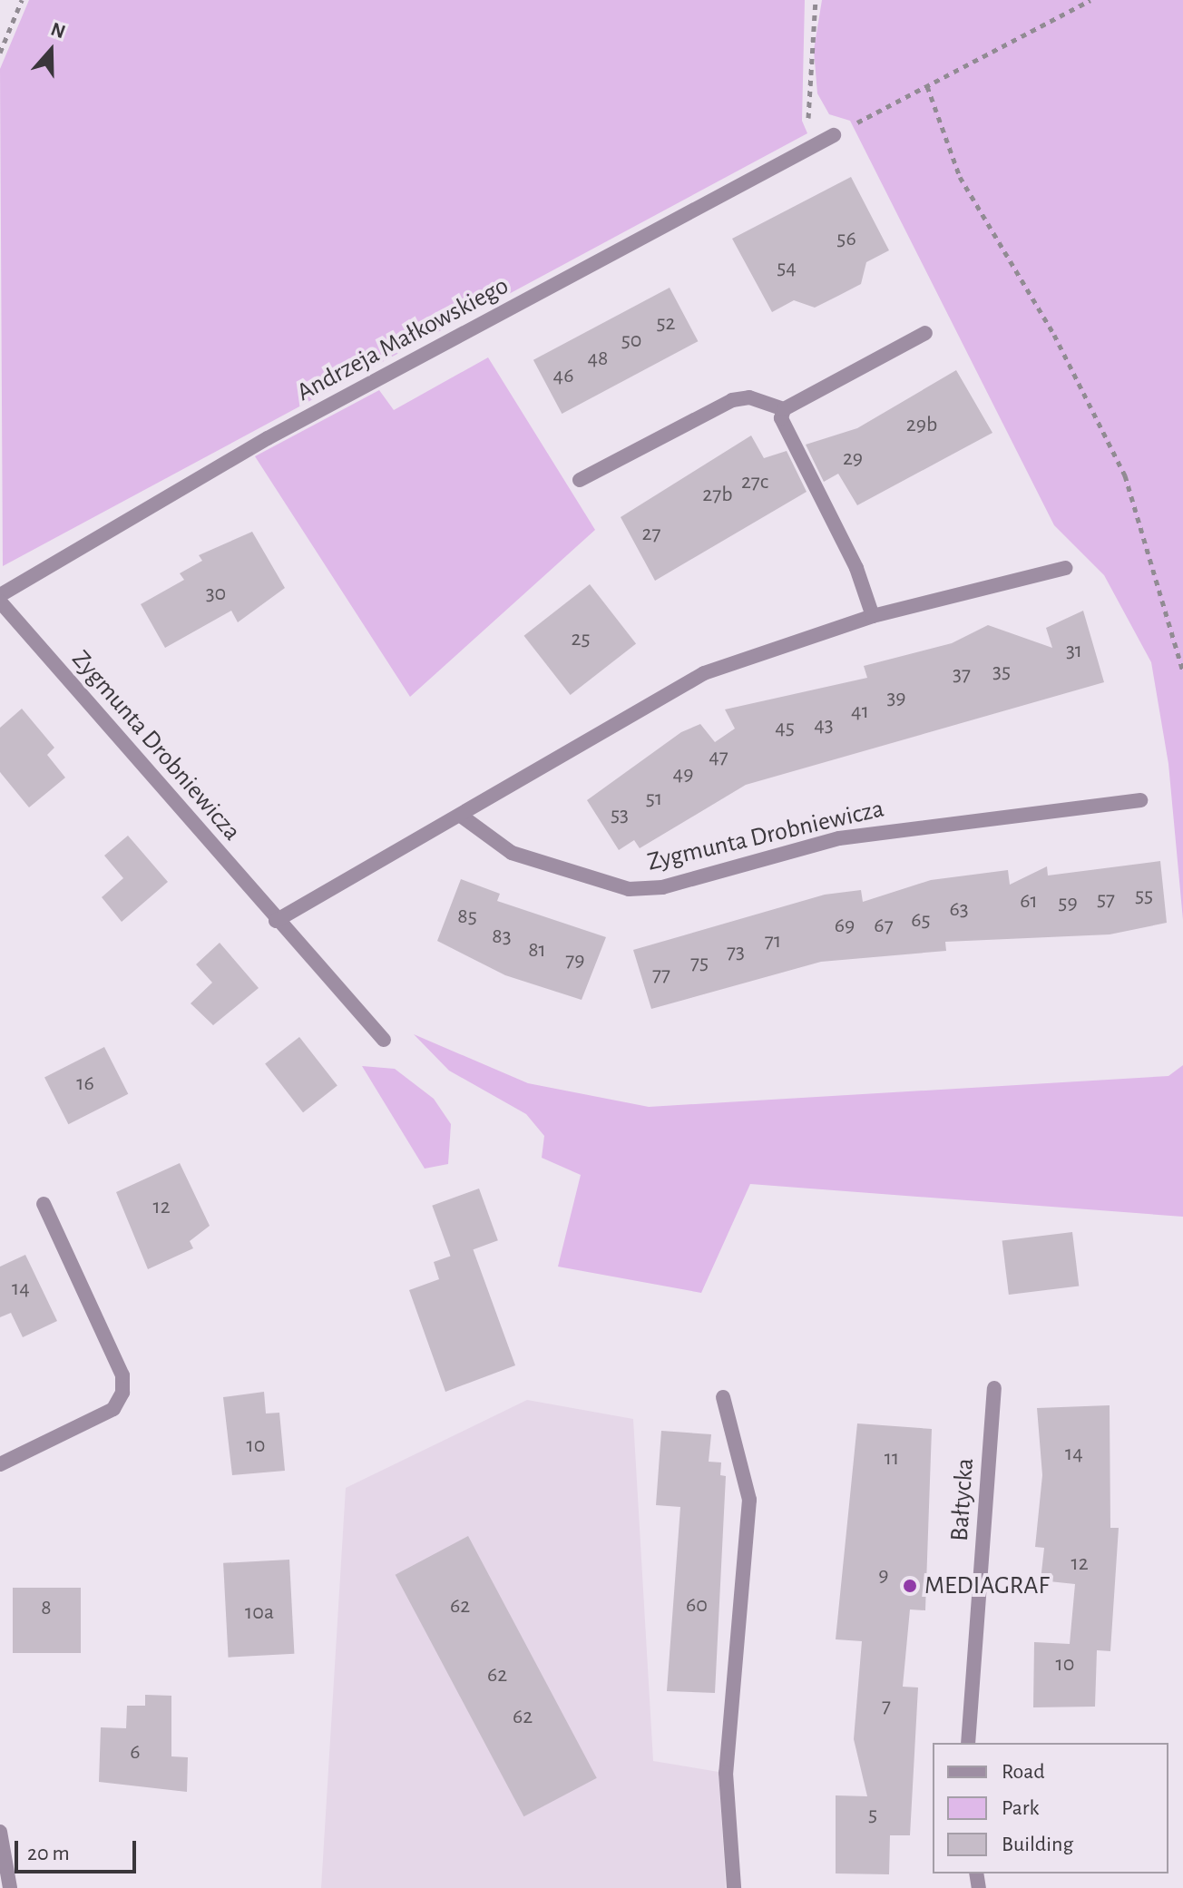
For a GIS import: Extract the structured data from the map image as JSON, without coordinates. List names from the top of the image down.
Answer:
{
  "streets": {
    "street": ["Andrzeja Małkowskiego", "Zygmunta Drobniewicza", "Bałtycka"]
  },
  "places": ["MEDIAGRAF"],
  "house_numbers": [
    "56",
    "54",
    "52",
    "50",
    "48",
    "46",
    "29b",
    "29",
    "27c",
    "27b",
    "27",
    "30",
    "25",
    "31",
    "35",
    "37",
    "39",
    "41",
    "43",
    "45",
    "47",
    "49",
    "51",
    "53",
    "55",
    "57",
    "61",
    "59",
    "63",
    "85",
    "65",
    "69",
    "67",
    "83",
    "71",
    "81",
    "73",
    "79",
    "75",
    "77",
    "16",
    "12",
    "14",
    "10",
    "14",
    "11",
    "12",
    "9",
    "60",
    "62",
    "8",
    "10a",
    "10",
    "62",
    "7",
    "62",
    "6",
    "5"
  ],
  "legend": ["Road", "Park", "Building"],
  "scale_bar": "20 m",
  "north": "top"
}
